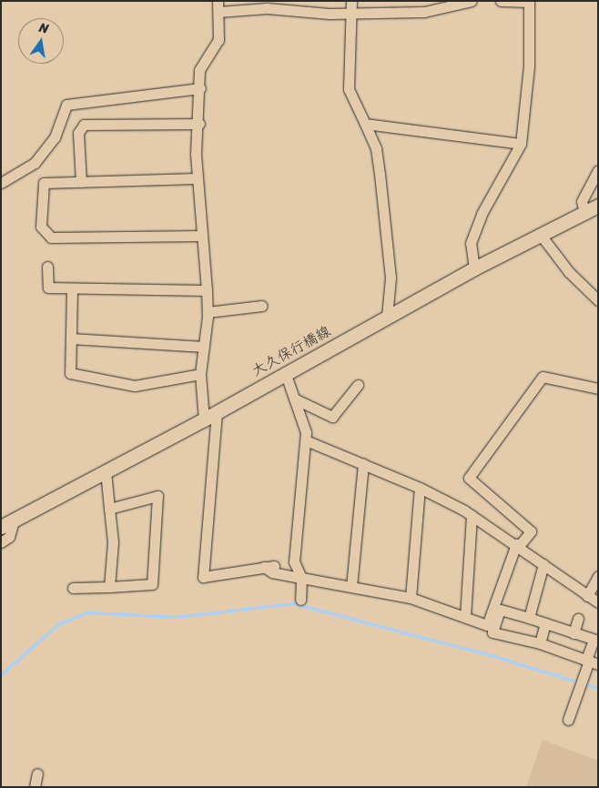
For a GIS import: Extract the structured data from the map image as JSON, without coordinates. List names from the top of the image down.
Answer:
{
  "streets": {
    "main road": ["大久保行橋線"]
  },
  "north": "top"
}
